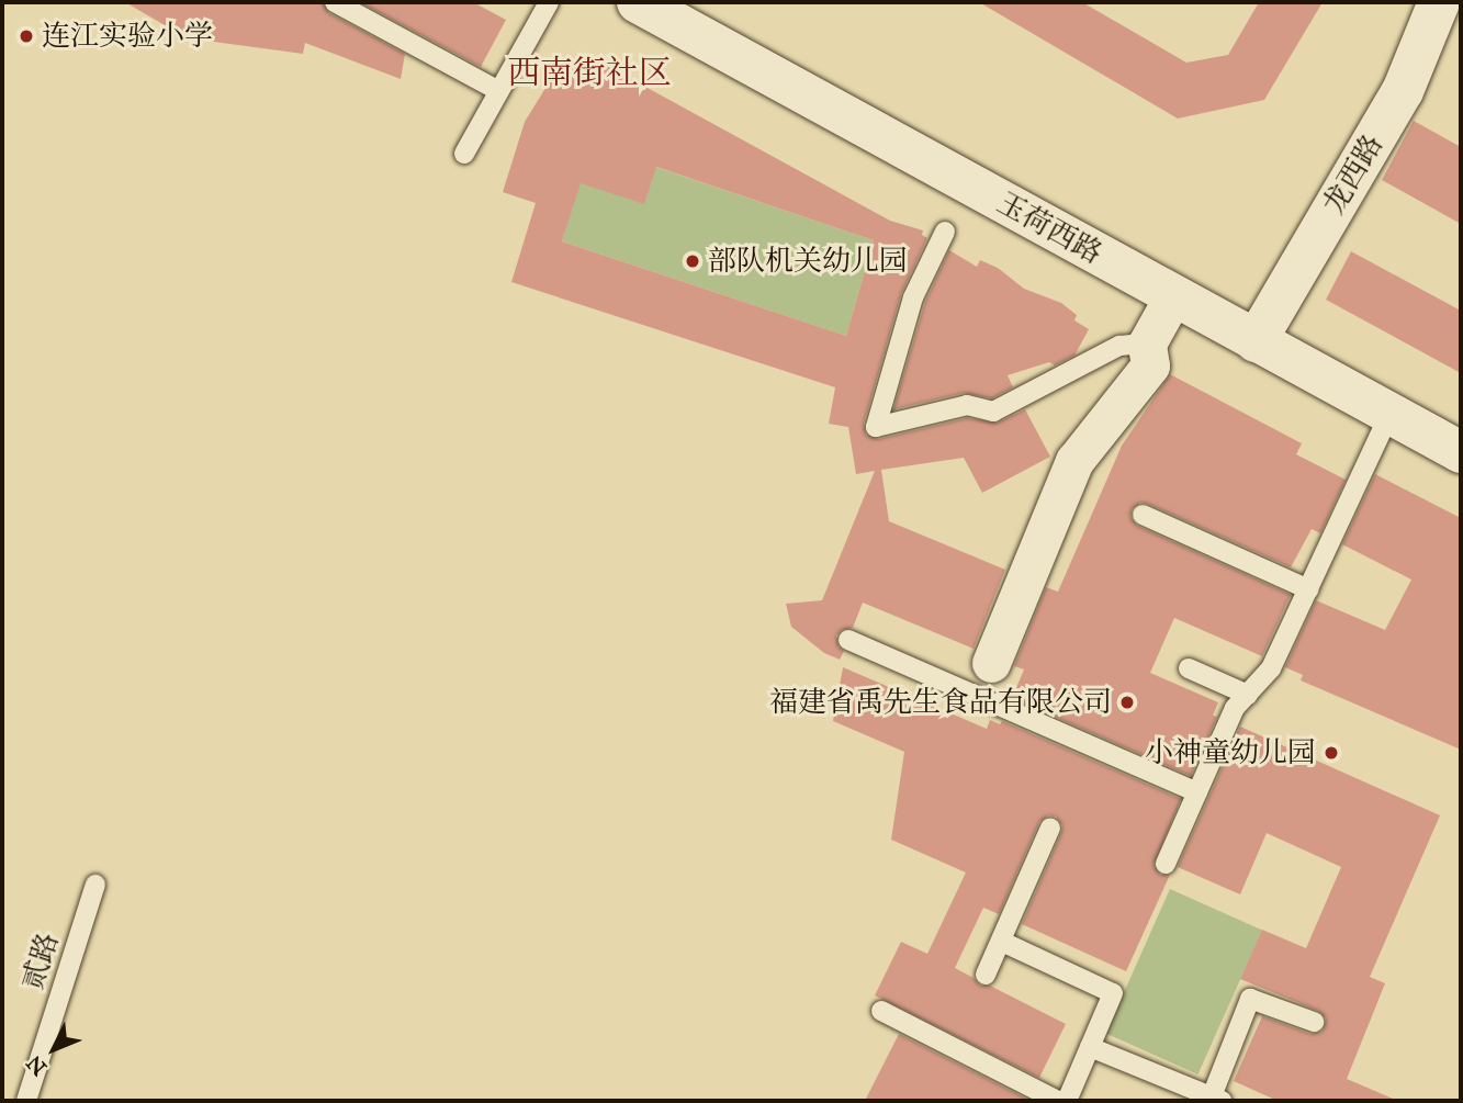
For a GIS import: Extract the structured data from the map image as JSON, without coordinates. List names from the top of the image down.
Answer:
{
  "streets": {
    "main road": ["龙西路", "玉荷西路"],
    "lane": ["贰路"]
  },
  "crossings": [
    ["龙西路", "玉荷西路"]
  ],
  "districts": ["西南街社区"],
  "places": [
    "连江实验小学",
    "部队机关幼儿园",
    "福建省禹先生食品有限公司",
    "小神童幼儿园"
  ],
  "north": "bottom left"
}
